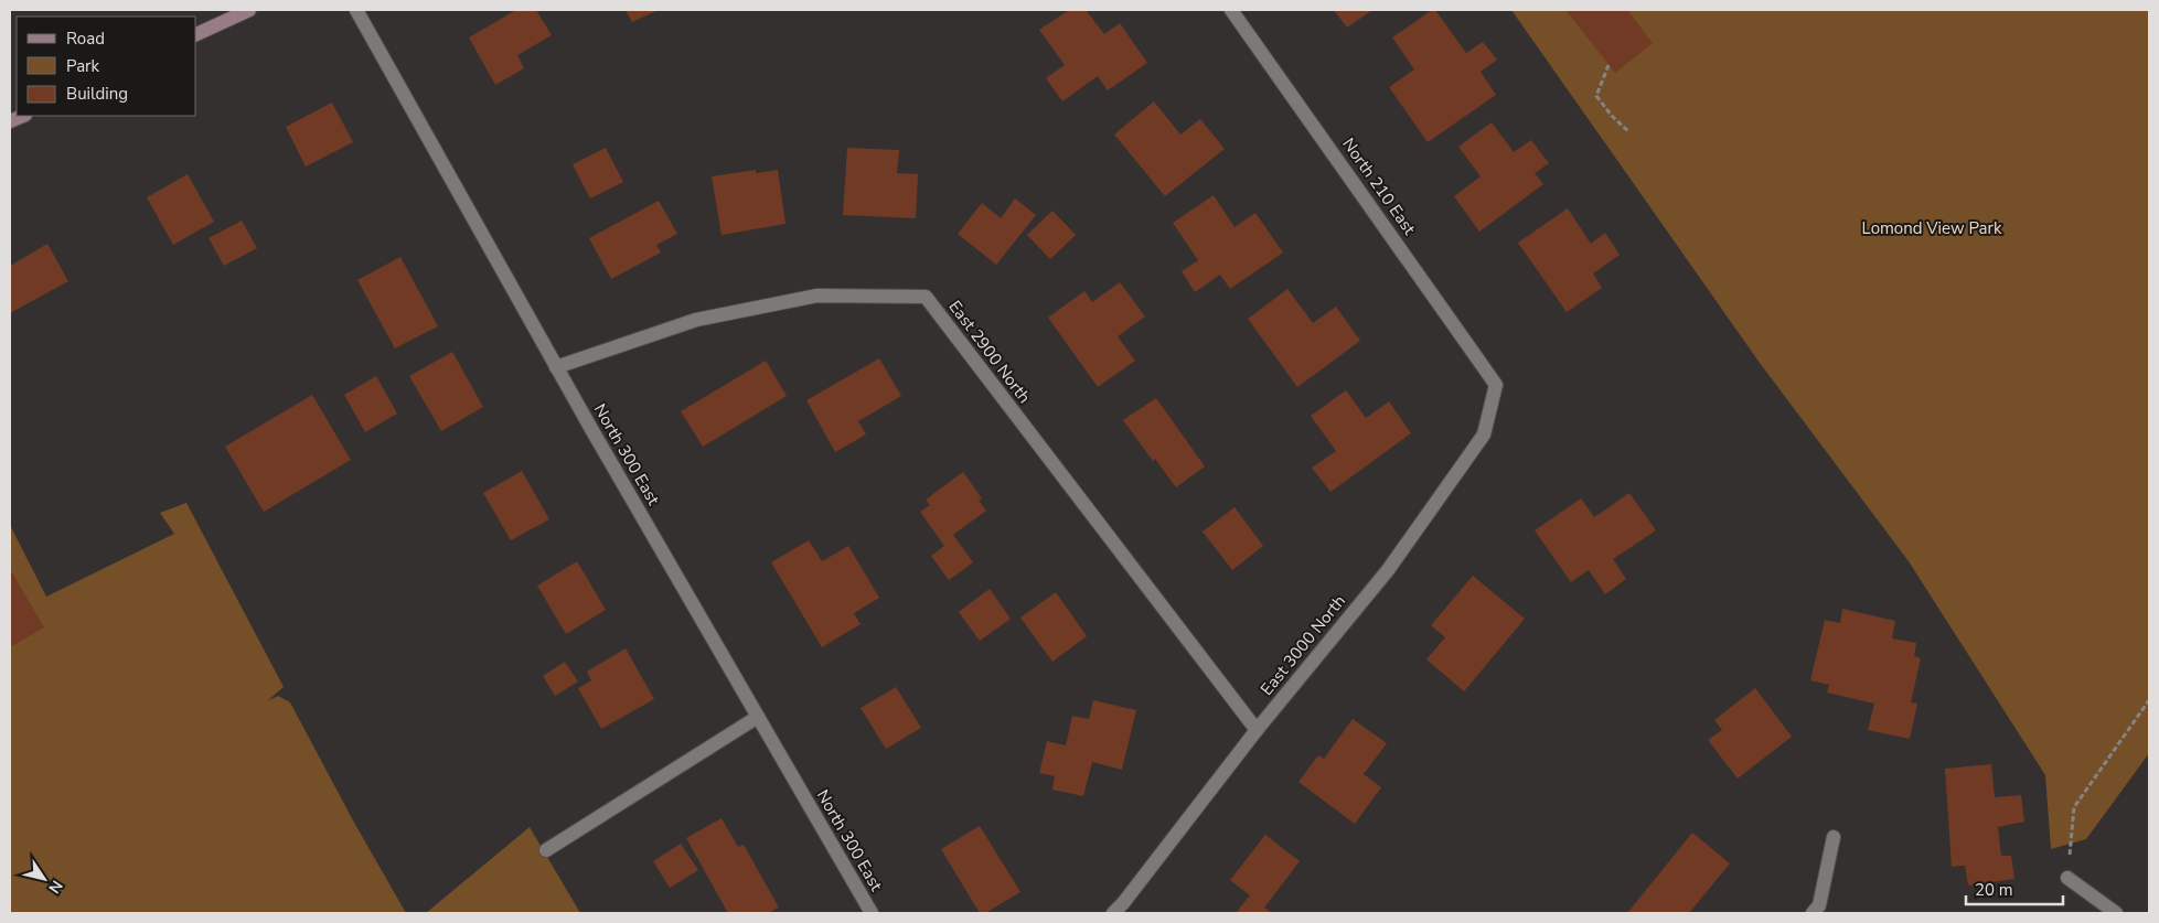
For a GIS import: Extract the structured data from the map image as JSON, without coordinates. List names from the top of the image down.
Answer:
{
  "streets": {
    "street": [
      "North 210 East",
      "East 2900 North",
      "North 300 East",
      "East 3000 North"
    ]
  },
  "crossings": [
    ["North 210 East", "East 3000 North"],
    ["East 2900 North", "North 300 East"],
    ["East 2900 North", "East 3000 North"]
  ],
  "parks": ["Lomond View Park"],
  "legend": ["Road", "Park", "Building"],
  "scale_bar": "20 m",
  "north": "bottom right"
}
